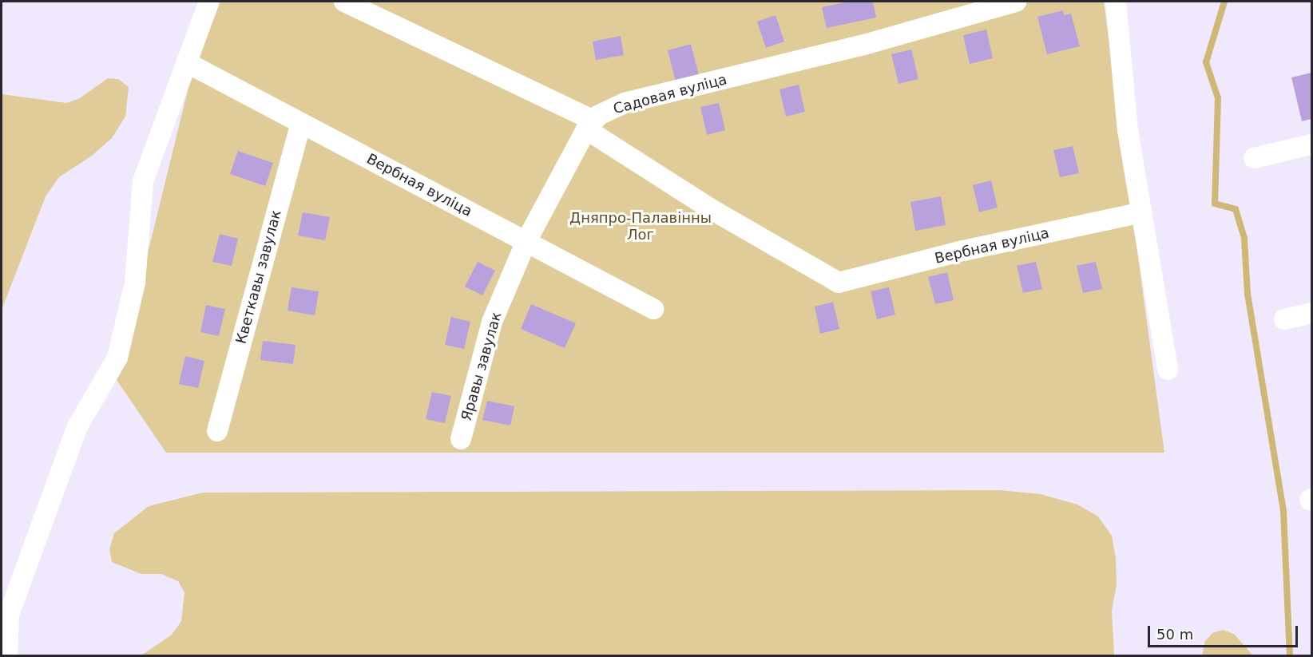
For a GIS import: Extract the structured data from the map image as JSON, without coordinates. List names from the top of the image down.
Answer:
{
  "streets": {
    "street": [
      "Садовая вуліца",
      "Вербная вуліца",
      "Кветкавы завулак",
      "Яравы завулак"
    ]
  },
  "crossings": [
    ["Садовая вуліца", "Вербная вуліца"],
    ["Садовая вуліца", "Яравы завулак"],
    ["Вербная вуліца", "Кветкавы завулак"],
    ["Вербная вуліца", "Яравы завулак"]
  ],
  "parks": ["Дняпро-Палавінны Лог"],
  "scale_bar": "50 m"
}
